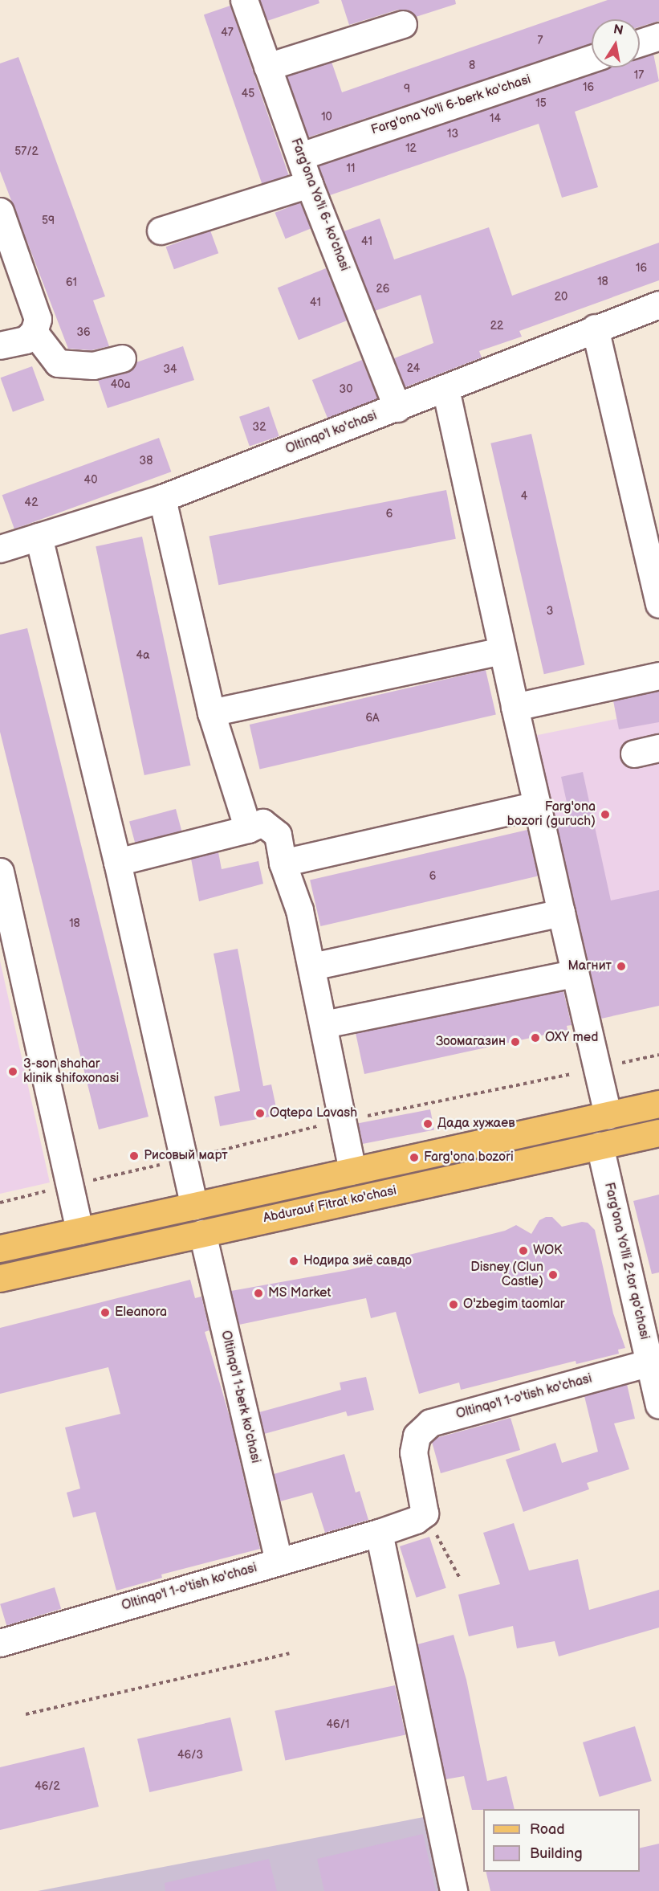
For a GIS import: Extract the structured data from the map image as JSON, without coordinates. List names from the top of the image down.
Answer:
{
  "streets": {
    "main road": ["Abdurauf Fitrat ko'chasi"],
    "street": [
      "Farg'ona Yo'li 6-berk ko'chasi",
      "Farg'ona Yo'li 6- ko'chasi",
      "Oltinqo'l ko'chasi",
      "Farg'ona Yo'lli 2-tor qo'chasi",
      "Oltinqo'l 1-berk ko'chasi",
      "Oltinqo'l 1-o'tish ko'chasi"
    ]
  },
  "crossings": [
    ["Farg'ona Yo'li 6-berk ko'chasi", "Farg'ona Yo'li 6- ko'chasi"],
    ["Farg'ona Yo'li 6- ko'chasi", "Oltinqo'l ko'chasi"],
    ["Abdurauf Fitrat ko'chasi", "Farg'ona Yo'lli 2-tor qo'chasi"],
    ["Abdurauf Fitrat ko'chasi", "Oltinqo'l 1-berk ko'chasi"],
    ["Farg'ona Yo'lli 2-tor qo'chasi", "Oltinqo'l 1-o'tish ko'chasi"],
    ["Oltinqo'l 1-berk ko'chasi", "Oltinqo'l 1-o'tish ko'chasi"]
  ],
  "places": [
    "Farg'ona bozori (guruch)",
    "Магнит",
    "OXY med",
    "Зоомагазин",
    "3-son shahar klinik shifoxonasi",
    "Oqtepa Lavash",
    "Дада хужаев",
    "Рисовый март",
    "Farg'ona bozori",
    "WOK",
    "Нодира зиё савдо",
    "Disney (Clun Castle)",
    "MS Market",
    "O'zbegim taomlar",
    "Eleanora"
  ],
  "house_numbers": [
    "47",
    "7",
    "8",
    "17",
    "16",
    "9",
    "45",
    "15",
    "10",
    "14",
    "13",
    "12",
    "57/2",
    "11",
    "59",
    "41",
    "16",
    "18",
    "61",
    "26",
    "20",
    "41",
    "22",
    "36",
    "24",
    "34",
    "40a",
    "30",
    "32",
    "38",
    "40",
    "4",
    "42",
    "6",
    "3",
    "4а",
    "6A",
    "6",
    "18",
    "46/1",
    "46/3",
    "46/2"
  ],
  "legend": ["Road", "Building"],
  "north": "top"
}
